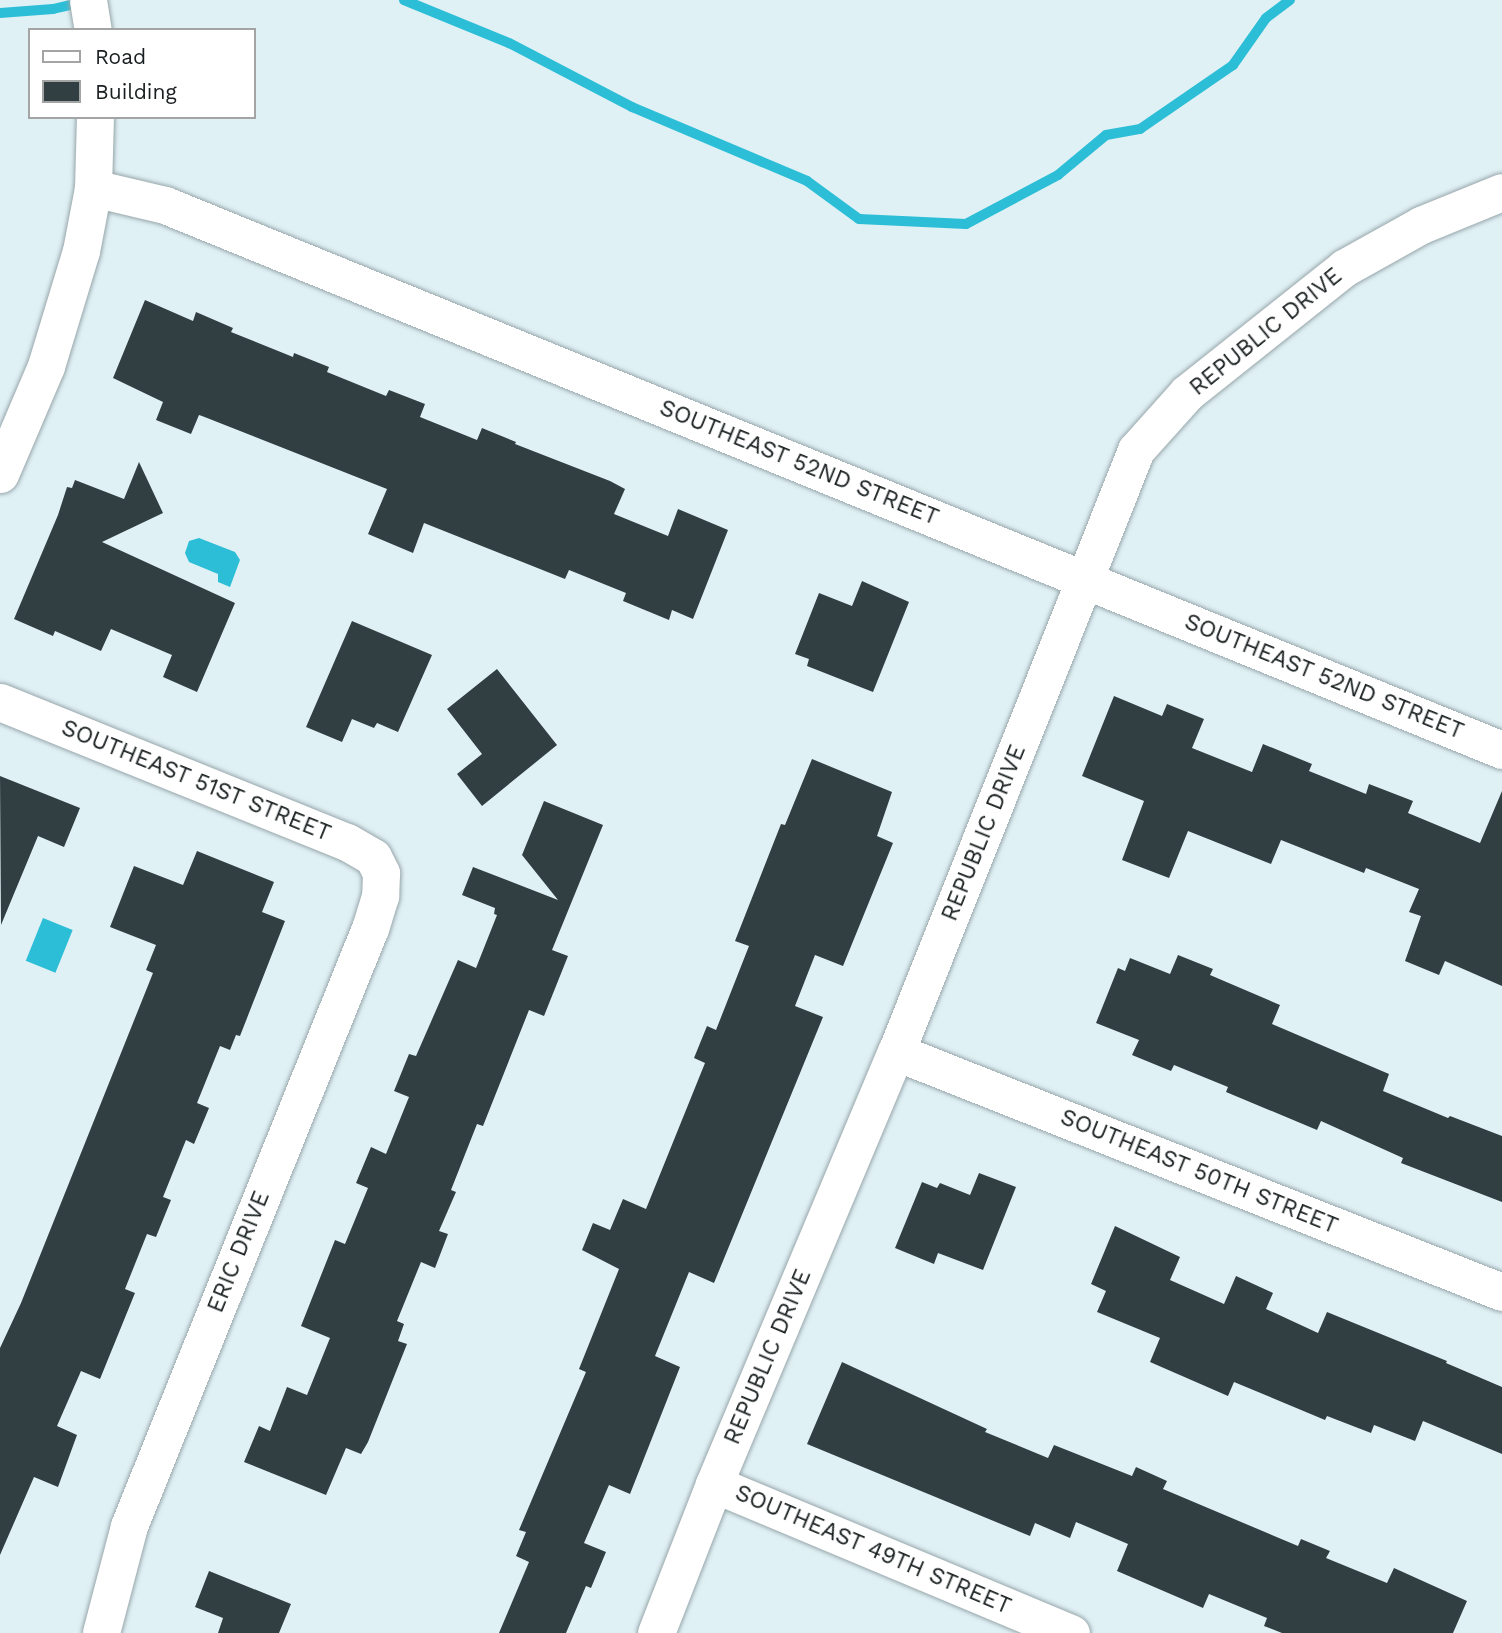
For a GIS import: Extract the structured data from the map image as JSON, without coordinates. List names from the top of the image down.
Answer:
{
  "streets": {
    "street": [
      "REPUBLIC DRIVE",
      "SOUTHEAST 52ND STREET",
      "SOUTHEAST 51ST STREET",
      "SOUTHEAST 50TH STREET",
      "ERIC DRIVE",
      "SOUTHEAST 49TH STREET"
    ]
  },
  "crossings": [
    ["REPUBLIC DRIVE", "SOUTHEAST 52ND STREET"],
    ["REPUBLIC DRIVE", "SOUTHEAST 50TH STREET"],
    ["REPUBLIC DRIVE", "SOUTHEAST 49TH STREET"],
    ["SOUTHEAST 51ST STREET", "ERIC DRIVE"]
  ],
  "legend": ["Road", "Building"]
}
